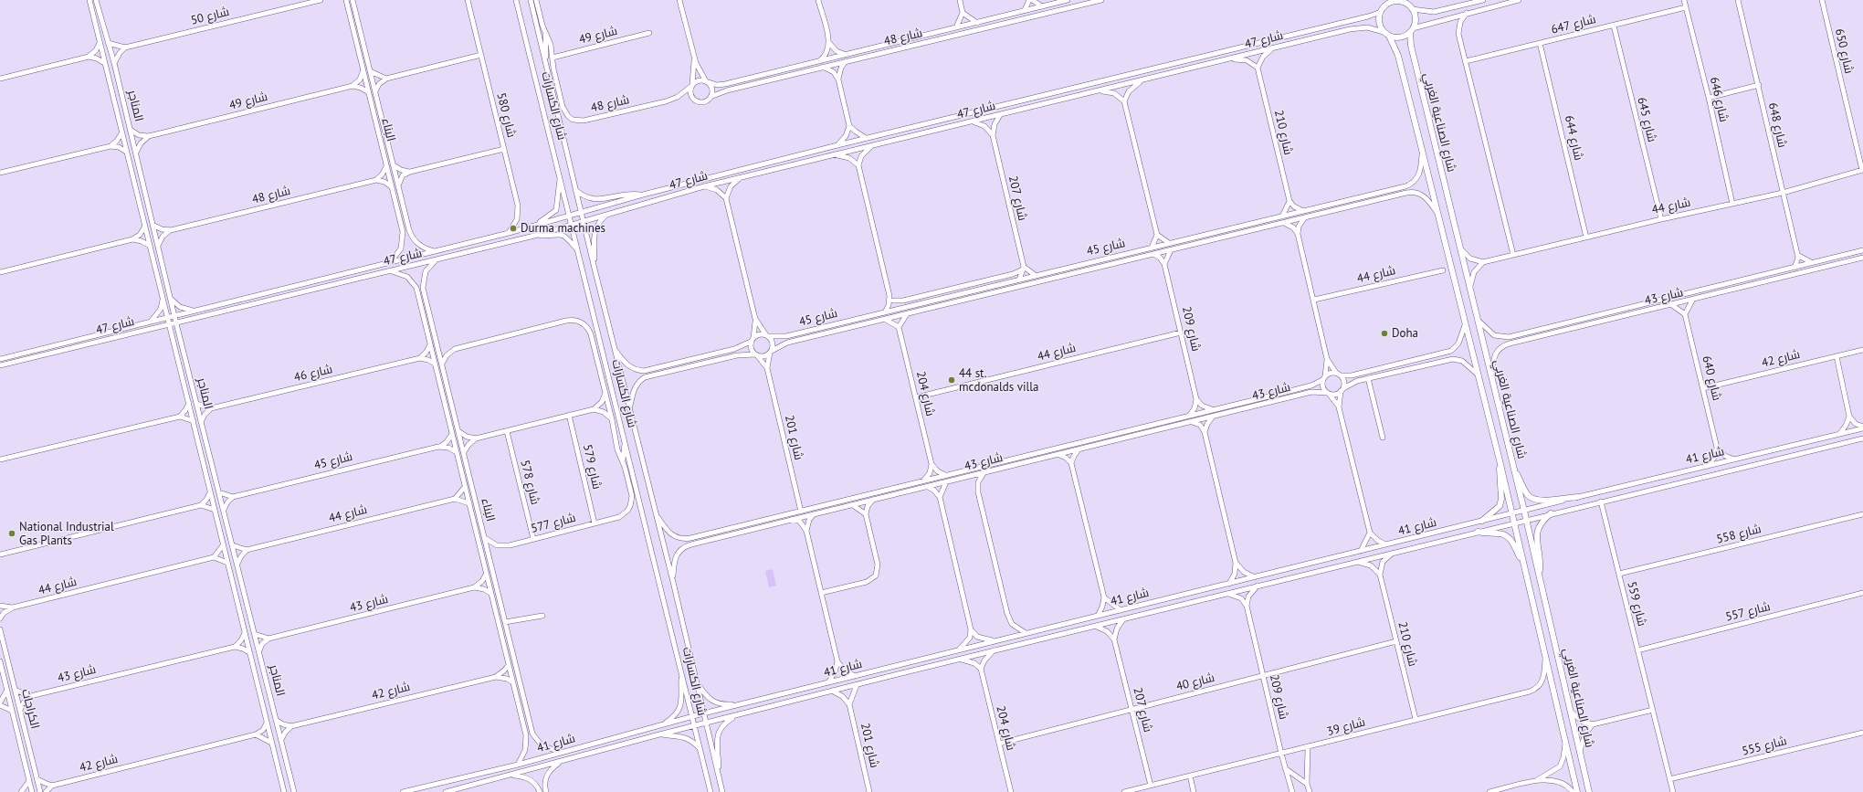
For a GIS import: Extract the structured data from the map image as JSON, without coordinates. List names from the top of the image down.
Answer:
{
  "streets": {
    "main road": ["شارع الصناعية الغربي"],
    "street": [
      "شارع 50",
      "شارع 647",
      "شارع 49",
      "شارع 48",
      "شارع 47",
      "شارع 650",
      "شارع 646",
      "المناجر",
      "شارع الكسارات",
      "شارع 580",
      "شارع 645",
      "شارع 648",
      "البناء",
      "شارع 210",
      "شارع 644",
      "شارع 207",
      "شارع 44",
      "شارع 45",
      "شارع 43",
      "شارع 209",
      "شارع 42",
      "شارع 46",
      "شارع 640",
      "شارع 204",
      "شارع 201",
      "شارع 41",
      "شارع 579",
      "شارع 578",
      "شارع 577",
      "شارع 558",
      "شارع 559",
      "شارع 557",
      "شارع 40",
      "الكراجات",
      "شارع 39",
      "شارع 555"
    ]
  },
  "crossings": [
    ["شارع 50", "المناجر"],
    ["شارع 647", "شارع 646"],
    ["شارع 647", "شارع 645"],
    ["شارع 647", "شارع 644"],
    ["شارع 49", "شارع الكسارات"],
    ["شارع 48", "شارع الكسارات"],
    ["شارع 47", "المناجر"],
    ["شارع 47", "شارع الكسارات"],
    ["شارع 47", "شارع 580"],
    ["شارع 47", "شارع الصناعية الغربي"],
    ["شارع 47", "البناء"],
    ["شارع 650", "شارع 44"],
    ["شارع 646", "شارع 44"],
    ["شارع الكسارات", "البناء"],
    ["شارع الكسارات", "شارع 43"],
    ["شارع الكسارات", "شارع 41"],
    ["شارع الكسارات", "شارع 577"],
    ["شارع 645", "شارع 44"],
    ["شارع الصناعية الغربي", "شارع 45"],
    ["شارع الصناعية الغربي", "شارع 43"],
    ["شارع الصناعية الغربي", "شارع 41"],
    ["شارع الصناعية الغربي", "شارع 39"],
    ["شارع 648", "شارع 44"],
    ["شارع 648", "شارع 43"],
    ["البناء", "شارع 45"],
    ["البناء", "شارع 42"],
    ["البناء", "شارع 41"],
    ["البناء", "شارع 577"],
    ["شارع 210", "شارع 40"],
    ["شارع 210", "شارع 39"],
    ["شارع 644", "شارع 44"],
    ["شارع 207", "شارع 40"],
    ["شارع 207", "شارع 39"],
    ["شارع 44", "شارع 209"],
    ["شارع 44", "شارع 204"],
    ["شارع 45", "شارع 201"],
    ["شارع 43", "شارع 201"],
    ["شارع 209", "شارع 40"],
    ["شارع 209", "شارع 39"],
    ["شارع 42", "شارع 640"],
    ["شارع 204", "شارع 40"],
    ["شارع 41", "شارع 559"],
    ["شارع 579", "شارع 577"],
    ["شارع 578", "شارع 577"],
    ["شارع 558", "شارع 559"],
    ["شارع 559", "شارع 557"],
    ["شارع 559", "شارع 555"]
  ],
  "places": [
    "Durma machines",
    "Doha",
    "44 st. mcdonalds villa",
    "National Industrial Gas Plants"
  ]
}
